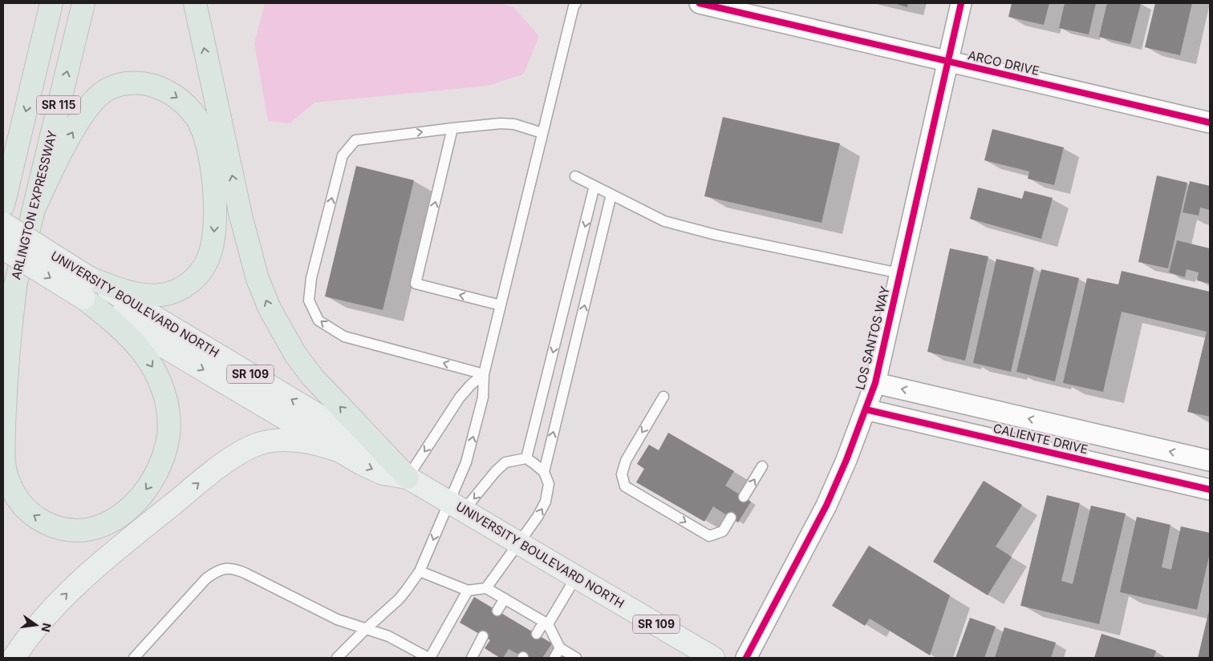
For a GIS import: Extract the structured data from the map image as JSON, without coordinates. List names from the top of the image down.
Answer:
{
  "streets": {
    "highway": ["SR 115", "ARLINGTON EXPRESSWAY"],
    "main road": ["UNIVERSITY BOULEVARD NORTH", "SR 109"],
    "street": ["ARCO DRIVE", "LOS SANTOS WAY", "CALIENTE DRIVE"]
  },
  "crossings": [
    ["ARCO DRIVE", "LOS SANTOS WAY"],
    ["LOS SANTOS WAY", "CALIENTE DRIVE"]
  ],
  "north": "right"
}
